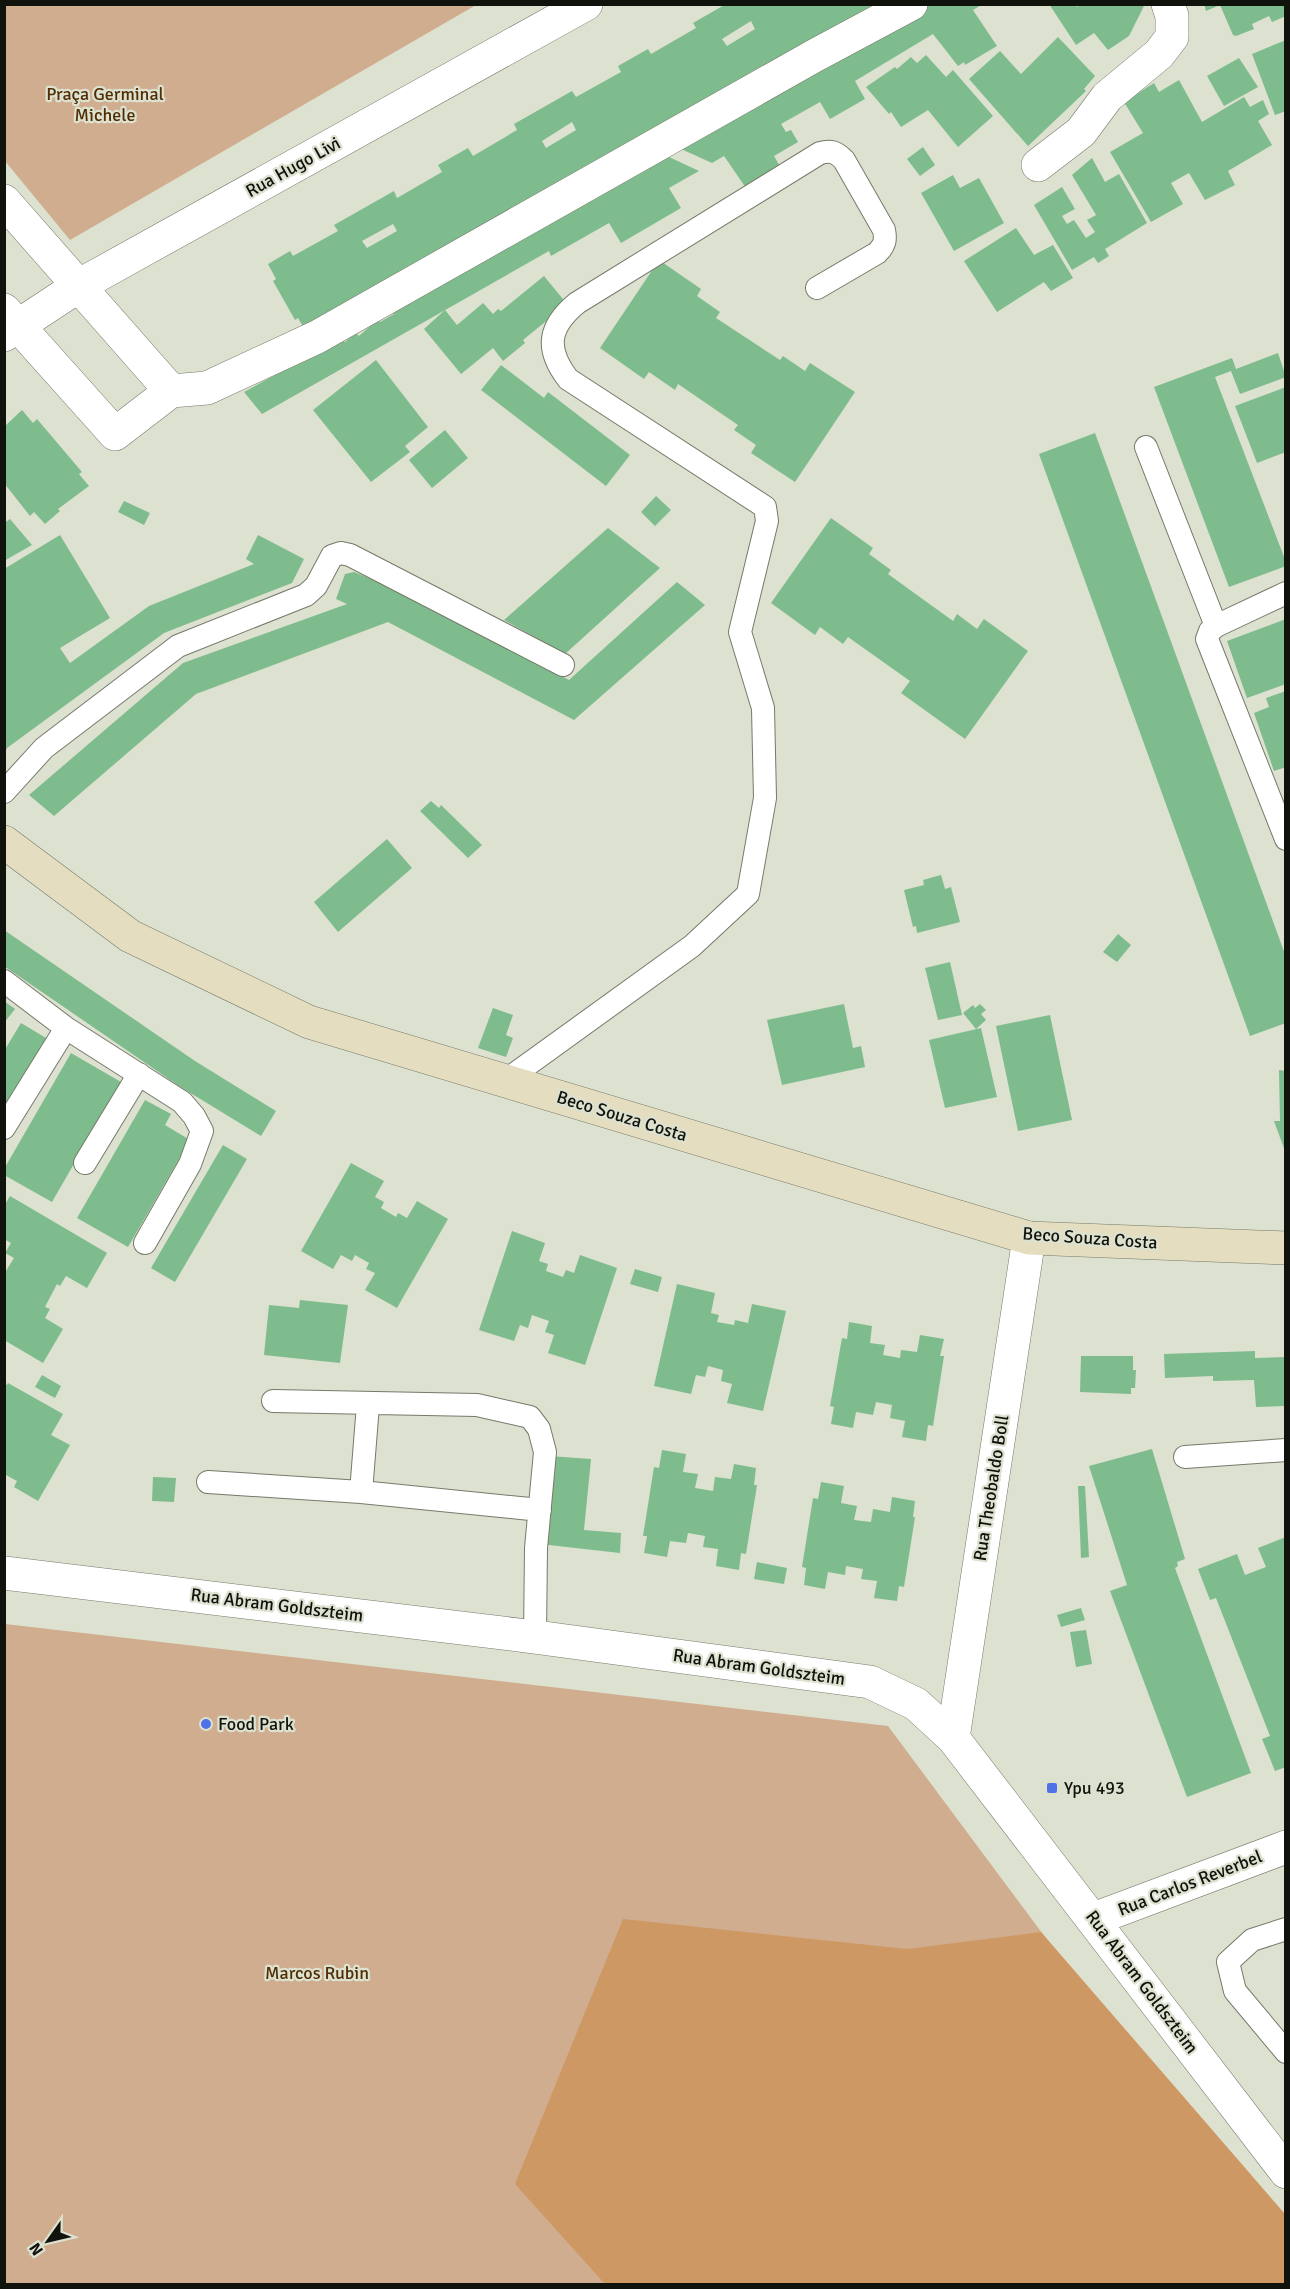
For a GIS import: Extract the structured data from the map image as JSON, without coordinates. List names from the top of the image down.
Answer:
{
  "streets": {
    "street": [
      "Rua Hugo Livi",
      "Beco Souza Costa",
      "Rua Theobaldo Boll",
      "Rua Abram Goldszteim",
      "Rua Carlos Reverbel"
    ]
  },
  "crossings": [
    ["Beco Souza Costa", "Rua Theobaldo Boll"],
    ["Rua Theobaldo Boll", "Rua Abram Goldszteim"],
    ["Rua Abram Goldszteim", "Rua Carlos Reverbel"]
  ],
  "parks": ["Praça Germinal Michele", "Marcos Rubin"],
  "places": {
    "other": ["Food Park"],
    "transit": ["Ypu 493"]
  },
  "north": "bottom left"
}
